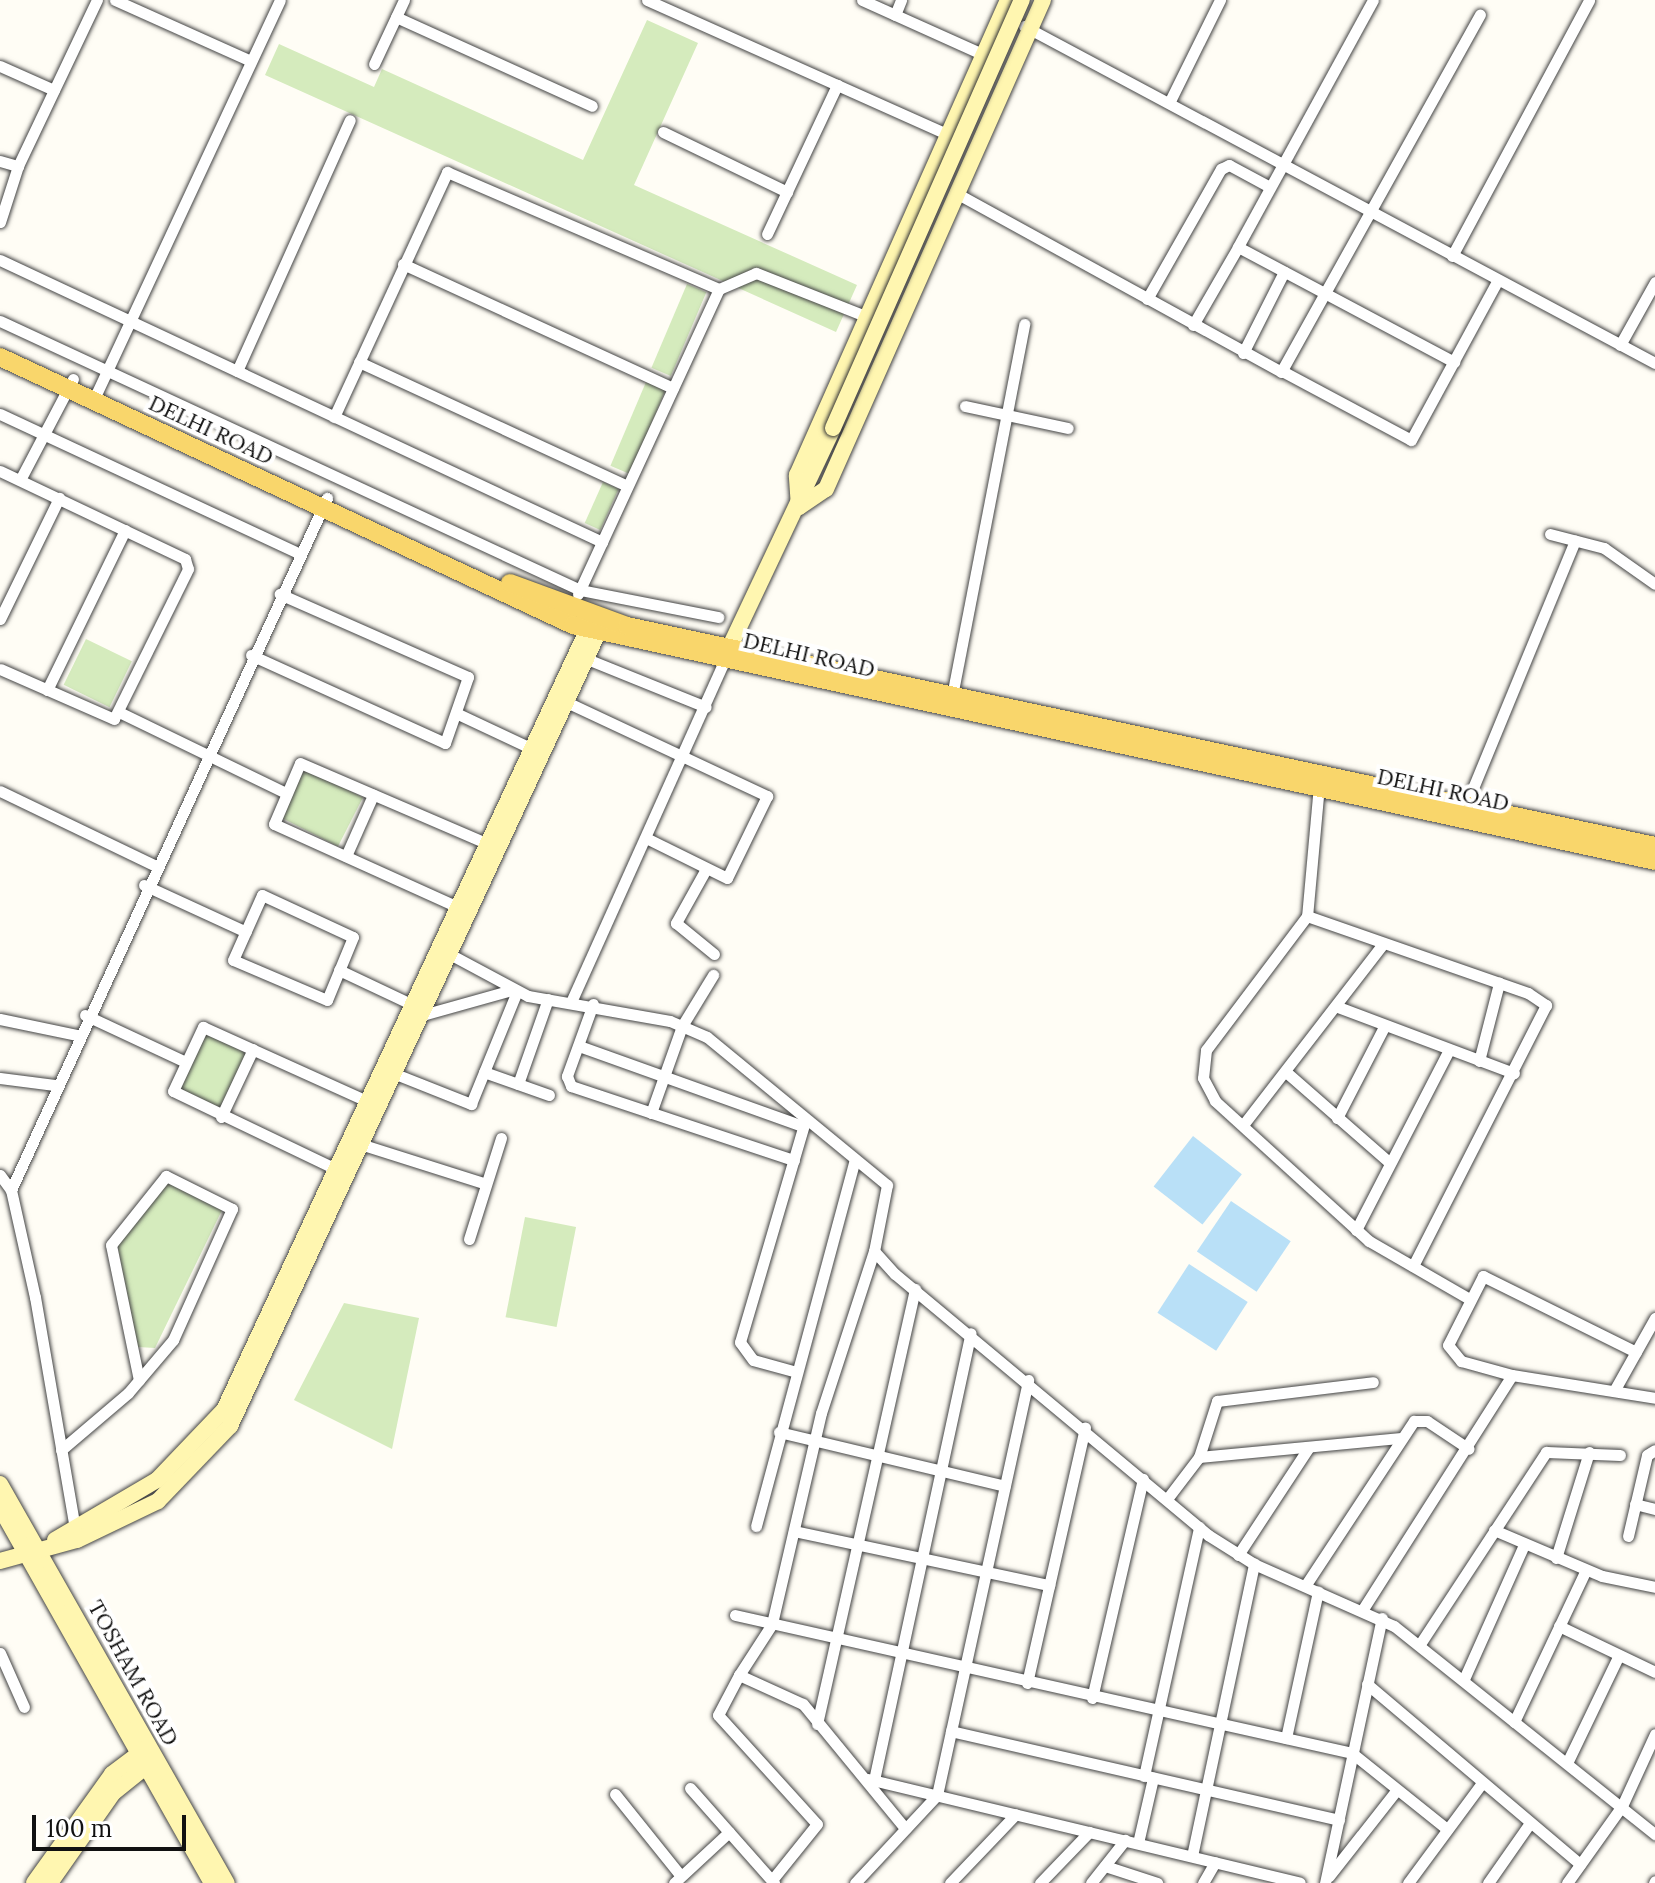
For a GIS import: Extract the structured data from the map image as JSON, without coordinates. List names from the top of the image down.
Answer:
{
  "streets": {
    "main road": ["DELHI ROAD", "TOSHAM ROAD"]
  },
  "scale_bar": "100 m"
}
